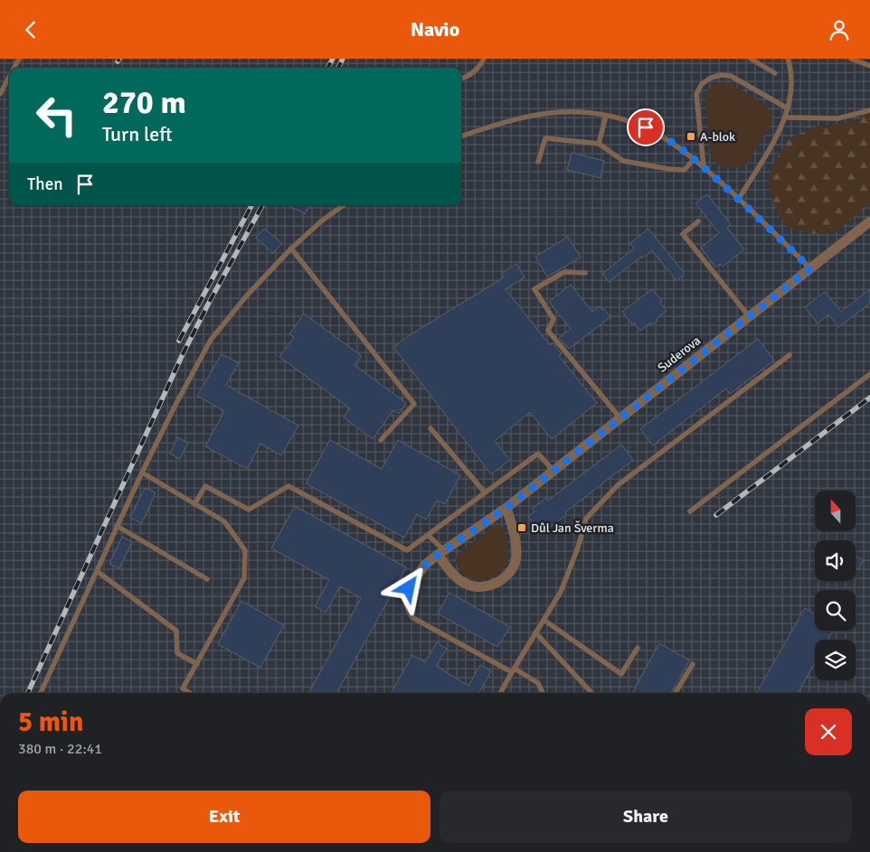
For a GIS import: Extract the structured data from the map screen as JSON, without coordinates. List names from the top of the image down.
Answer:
{
  "streets": {
    "street": ["Suderova"]
  },
  "places": {
    "transit": ["A-blok", "Důl Jan Šverma"]
  },
  "north": "top",
  "page": {
    "header": "Navio",
    "turn": ["270 m", "Turn left"],
    "then": "Then",
    "heading": ["5 min", "380 m · 22:41"],
    "buttons": ["Exit", "Share"]
  }
}
